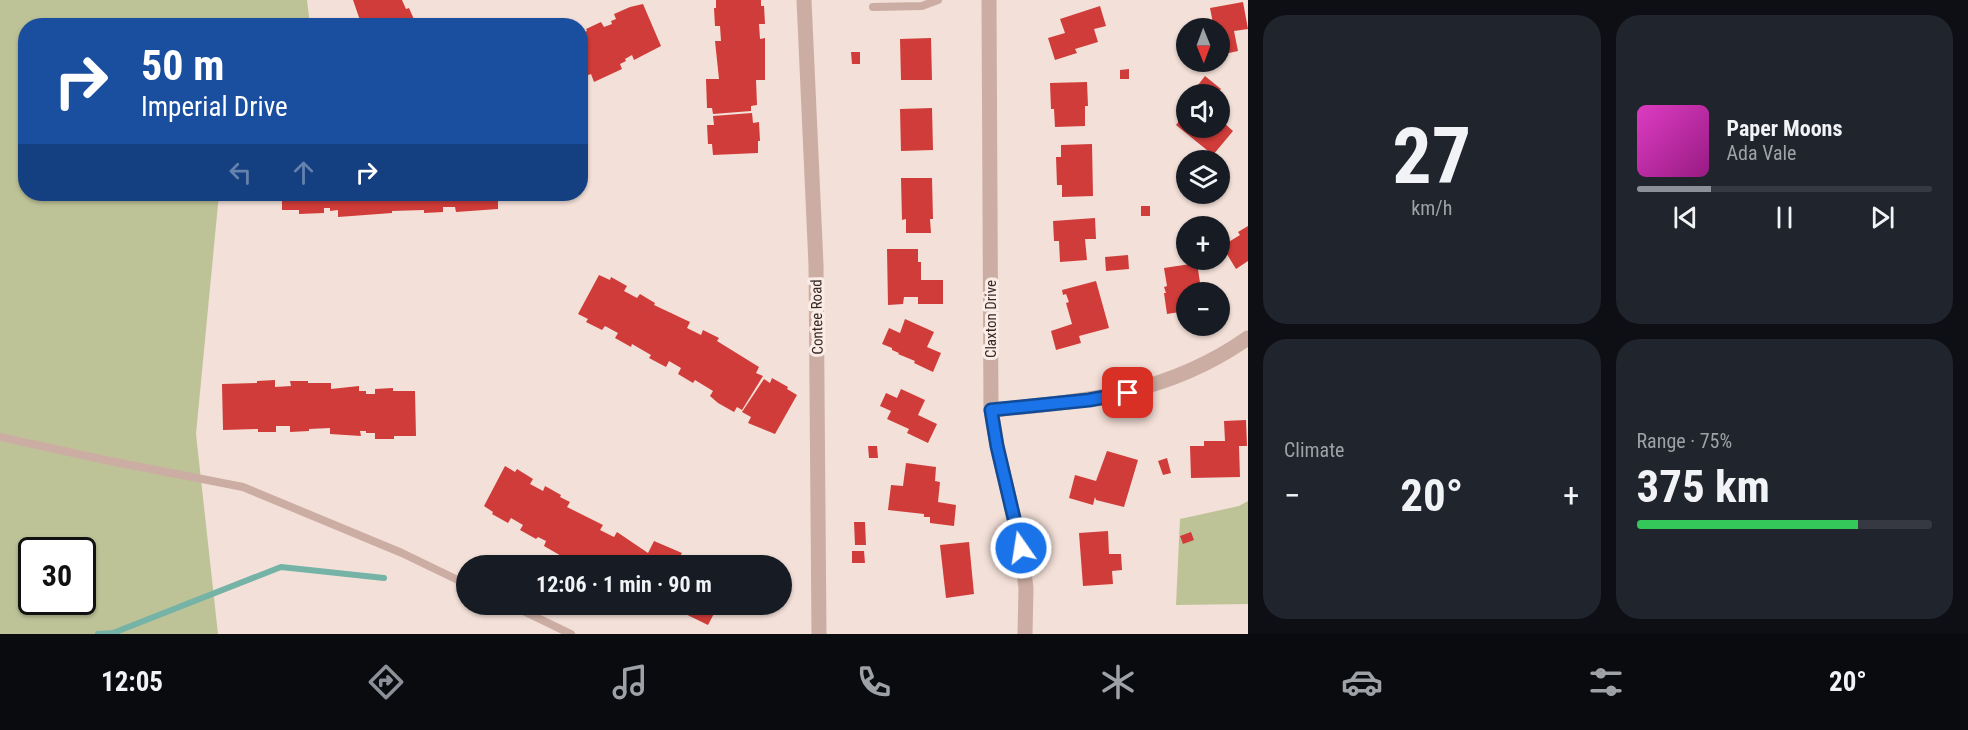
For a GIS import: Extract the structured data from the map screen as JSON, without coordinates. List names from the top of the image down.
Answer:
{
  "streets": {
    "street": ["Contee Road", "Claxton Drive"]
  },
  "north": "bottom",
  "page": {
    "tile": [
      ["27", "km/h"],
      "Climate",
      ["Range · 75%", "375 km"]
    ],
    "map_buttons": ["+", "−"],
    "turn": ["50 m", "Imperial Drive"],
    "song": ["Paper Moons", "Ada Vale"],
    "heat": ["−", "20°", "+"],
    "limit": "30",
    "trip": "12:06 · 1 min · 90 m",
    "tabs": ["12:05", "20°"]
  }
}
